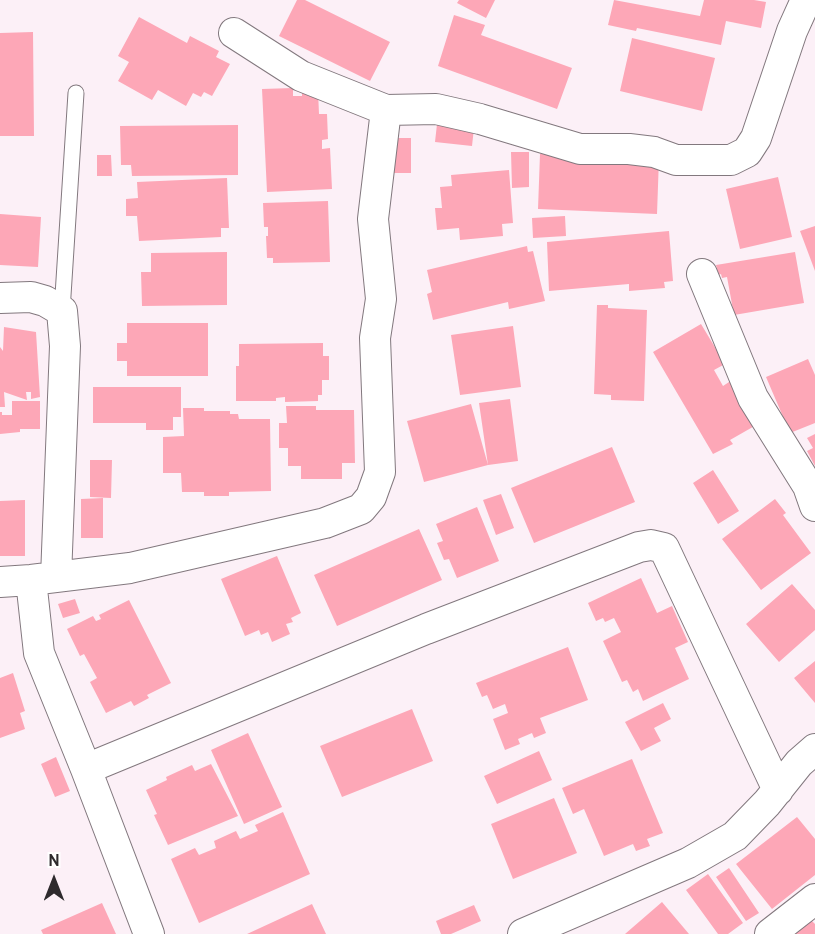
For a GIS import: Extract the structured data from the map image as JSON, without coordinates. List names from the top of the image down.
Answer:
{
  "north": "top"
}
